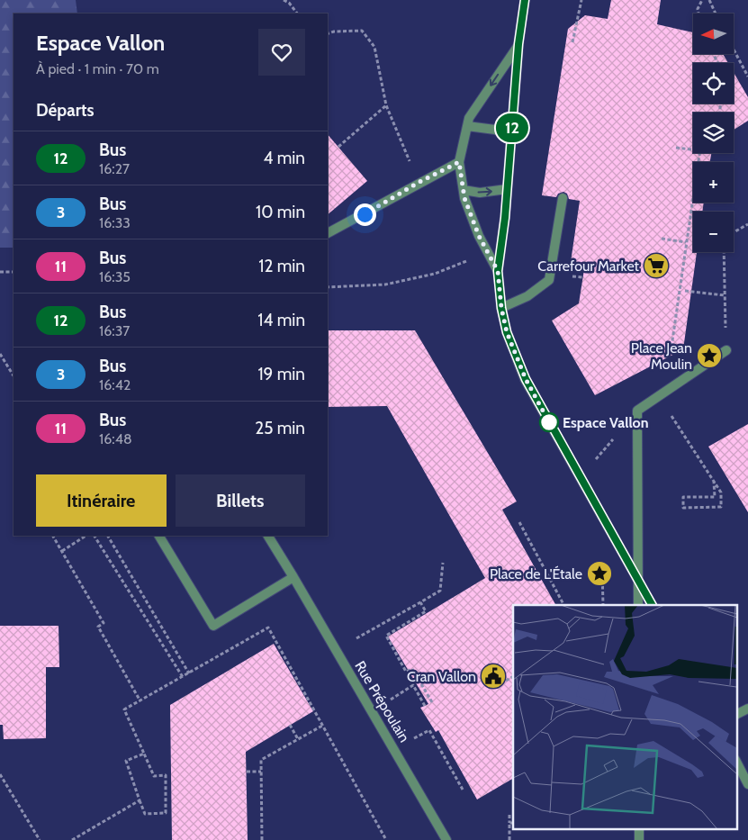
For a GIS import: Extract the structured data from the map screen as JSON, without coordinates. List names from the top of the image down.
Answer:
{
  "streets": {
    "street": ["Rue Prépoulain"]
  },
  "places": {
    "supermarket": ["Carrefour Market"],
    "place": ["Place Jean Moulin", "Place de L'Étale"],
    "other": ["Espace Vallon"],
    "public building": ["Cran Vallon"]
  },
  "lines": ["bus line 12"],
  "north": "left",
  "page": {
    "on_map": "12",
    "map_buttons": ["+", "−"],
    "heading": [
      ["Espace Vallon", "À pied · 1 min · 70 m"],
      "Départs"
    ],
    "list": [
      {
        "mark": "12",
        "name": "Bus",
        "note": "16:27",
        "value": "4 min"
      },
      {
        "mark": "3",
        "name": "Bus",
        "note": "16:33",
        "value": "10 min"
      },
      {
        "mark": "11",
        "name": "Bus",
        "note": "16:35",
        "value": "12 min"
      },
      {
        "mark": "12",
        "name": "Bus",
        "note": "16:37",
        "value": "14 min"
      },
      {
        "mark": "3",
        "name": "Bus",
        "note": "16:42",
        "value": "19 min"
      },
      {
        "mark": "11",
        "name": "Bus",
        "note": "16:48",
        "value": "25 min"
      }
    ],
    "buttons": ["Itinéraire", "Billets"]
  }
}
